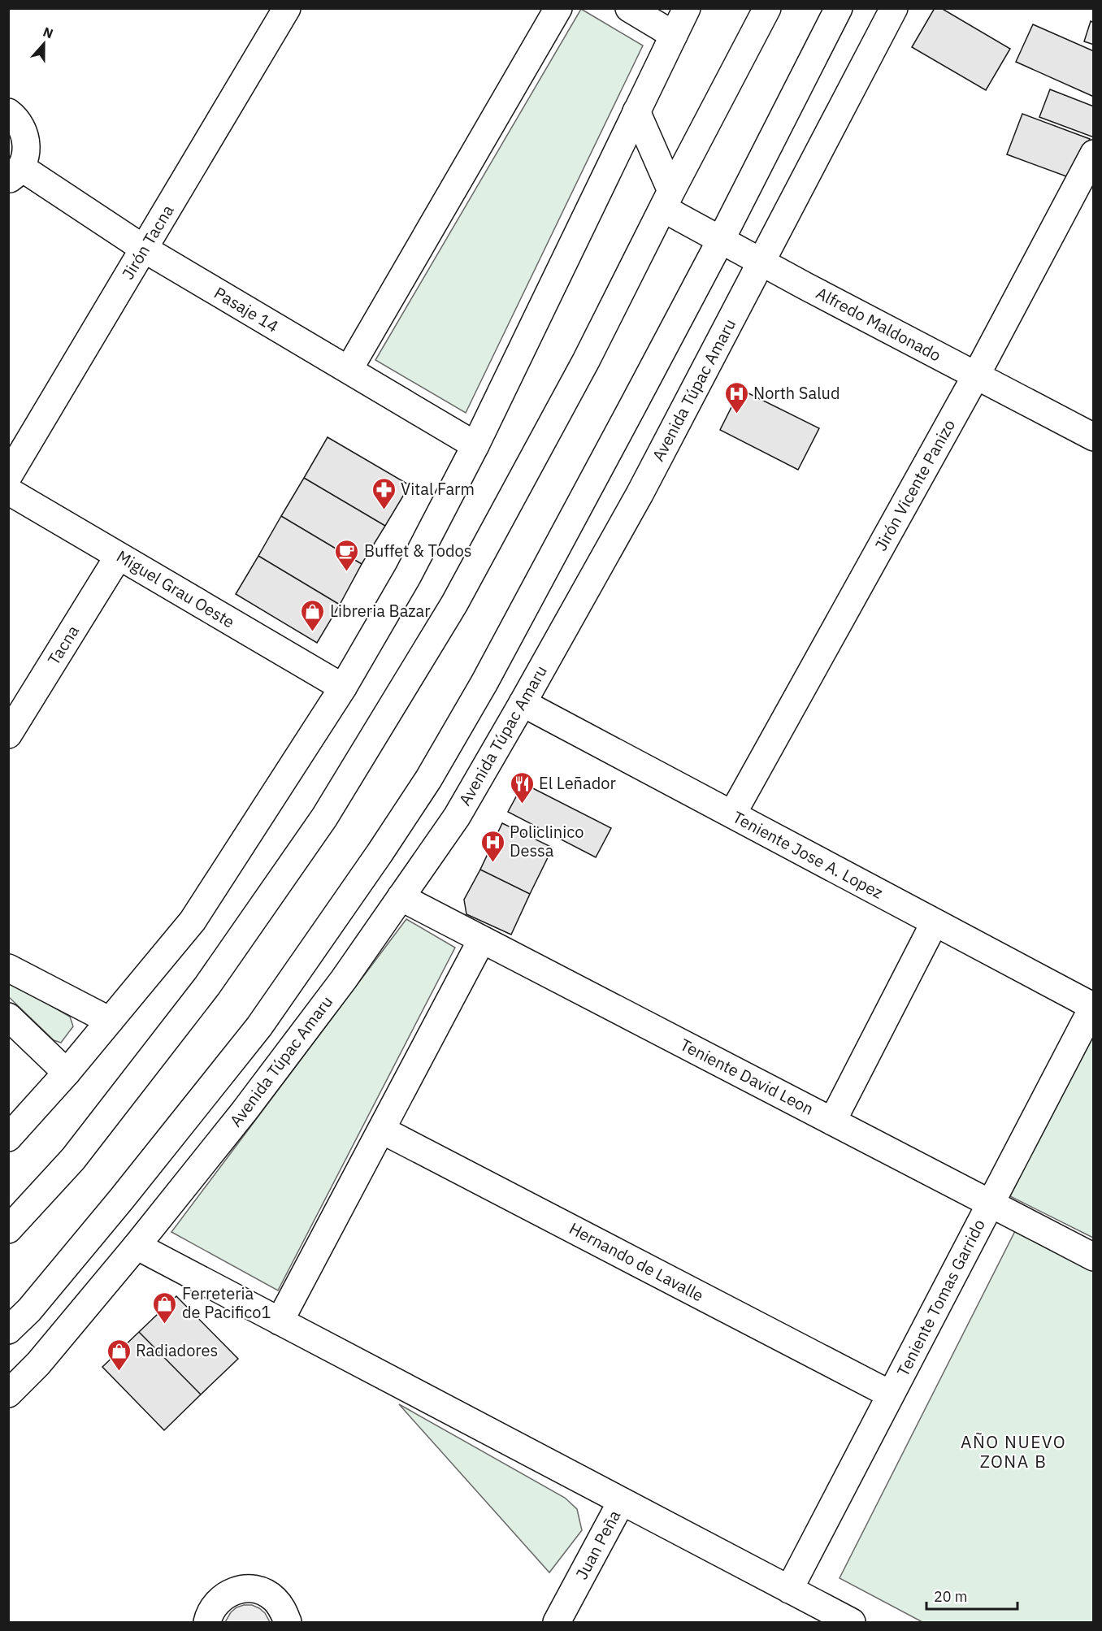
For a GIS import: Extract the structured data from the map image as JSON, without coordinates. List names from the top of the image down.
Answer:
{
  "streets": {
    "main road": [
      "Jirón Tacna",
      "Pasaje 14",
      "Alfredo Maldonado",
      "Avenida Túpac Amaru",
      "Jirón Vicente Panizo",
      "Miguel Grau Oeste",
      "Tacna",
      "Teniente Jose A. Lopez",
      "Teniente David Leon",
      "Hernando de Lavalle",
      "Teniente Tomas Garrido",
      "Juan Peña"
    ]
  },
  "crossings": [
    ["Jirón Tacna", "Pasaje 14"],
    ["Alfredo Maldonado", "Avenida Túpac Amaru"],
    ["Alfredo Maldonado", "Jirón Vicente Panizo"],
    ["Avenida Túpac Amaru", "Teniente Jose A. Lopez"],
    ["Avenida Túpac Amaru", "Teniente David Leon"],
    ["Jirón Vicente Panizo", "Teniente Jose A. Lopez"],
    ["Miguel Grau Oeste", "Tacna"],
    ["Teniente Jose A. Lopez", "Teniente Tomas Garrido"],
    ["Teniente David Leon", "Teniente Tomas Garrido"],
    ["Hernando de Lavalle", "Teniente Tomas Garrido"]
  ],
  "districts": ["AÑO NUEVO ZONA B"],
  "places": {
    "hospital": ["North Salud", "Policlinico Dessa"],
    "pharmacy": ["Vital Farm"],
    "cafe": ["Buffet & Todos"],
    "shop": ["Libreria Bazar", "Ferreteria de Pacifico1", "Radiadores"],
    "restaurant": ["El Leñador"]
  },
  "scale_bar": "20 m",
  "north": "top"
}
